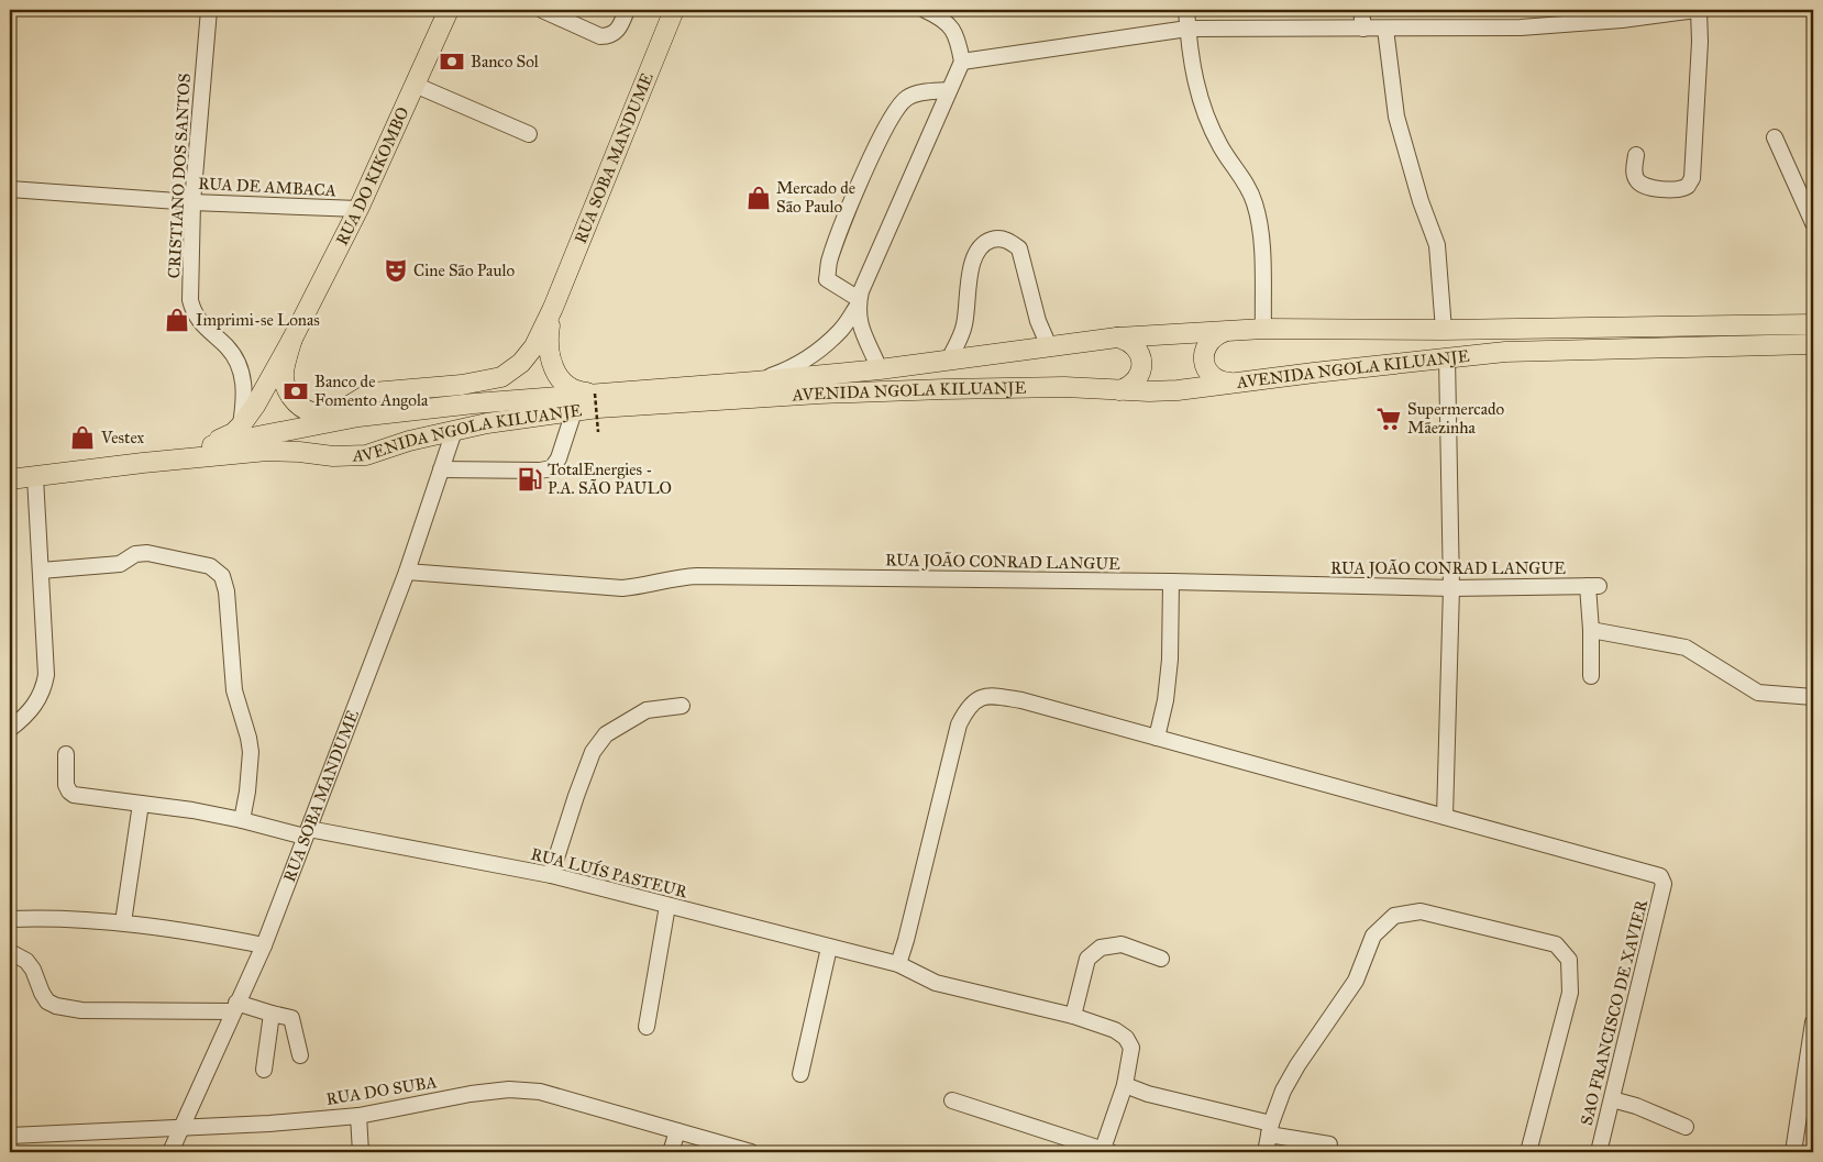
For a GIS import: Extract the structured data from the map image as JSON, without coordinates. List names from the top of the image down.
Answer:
{
  "streets": {
    "main road": ["RUA SOBA MANDUME", "RUA DO KIKOMBO", "AVENIDA NGOLA KILUANJE"],
    "street": [
      "CRISTIANO DOS SANTOS",
      "RUA DE AMBACA",
      "RUA JOÃO CONRAD LANGUE",
      "RUA LUÍS PASTEUR",
      "SAO FRANCISCO DE XAVIER",
      "RUA DO SUBA"
    ]
  },
  "crossings": [
    ["RUA SOBA MANDUME", "AVENIDA NGOLA KILUANJE"],
    ["RUA SOBA MANDUME", "RUA JOÃO CONRAD LANGUE"],
    ["RUA SOBA MANDUME", "RUA LUÍS PASTEUR"],
    ["RUA SOBA MANDUME", "RUA DO SUBA"],
    ["RUA DO KIKOMBO", "RUA DE AMBACA"],
    ["CRISTIANO DOS SANTOS", "RUA DE AMBACA"]
  ],
  "places": {
    "bank": ["Banco Sol", "Banco de Fomento Angola"],
    "shop": ["Mercado de São Paulo", "Imprimi-se Lonas", "Vestex"],
    "theatre": ["Cine São Paulo"],
    "supermarket": ["Supermercado Mãezinha"],
    "fuel station": ["TotalEnergies - P.A. SÃO PAULO"]
  }
}
